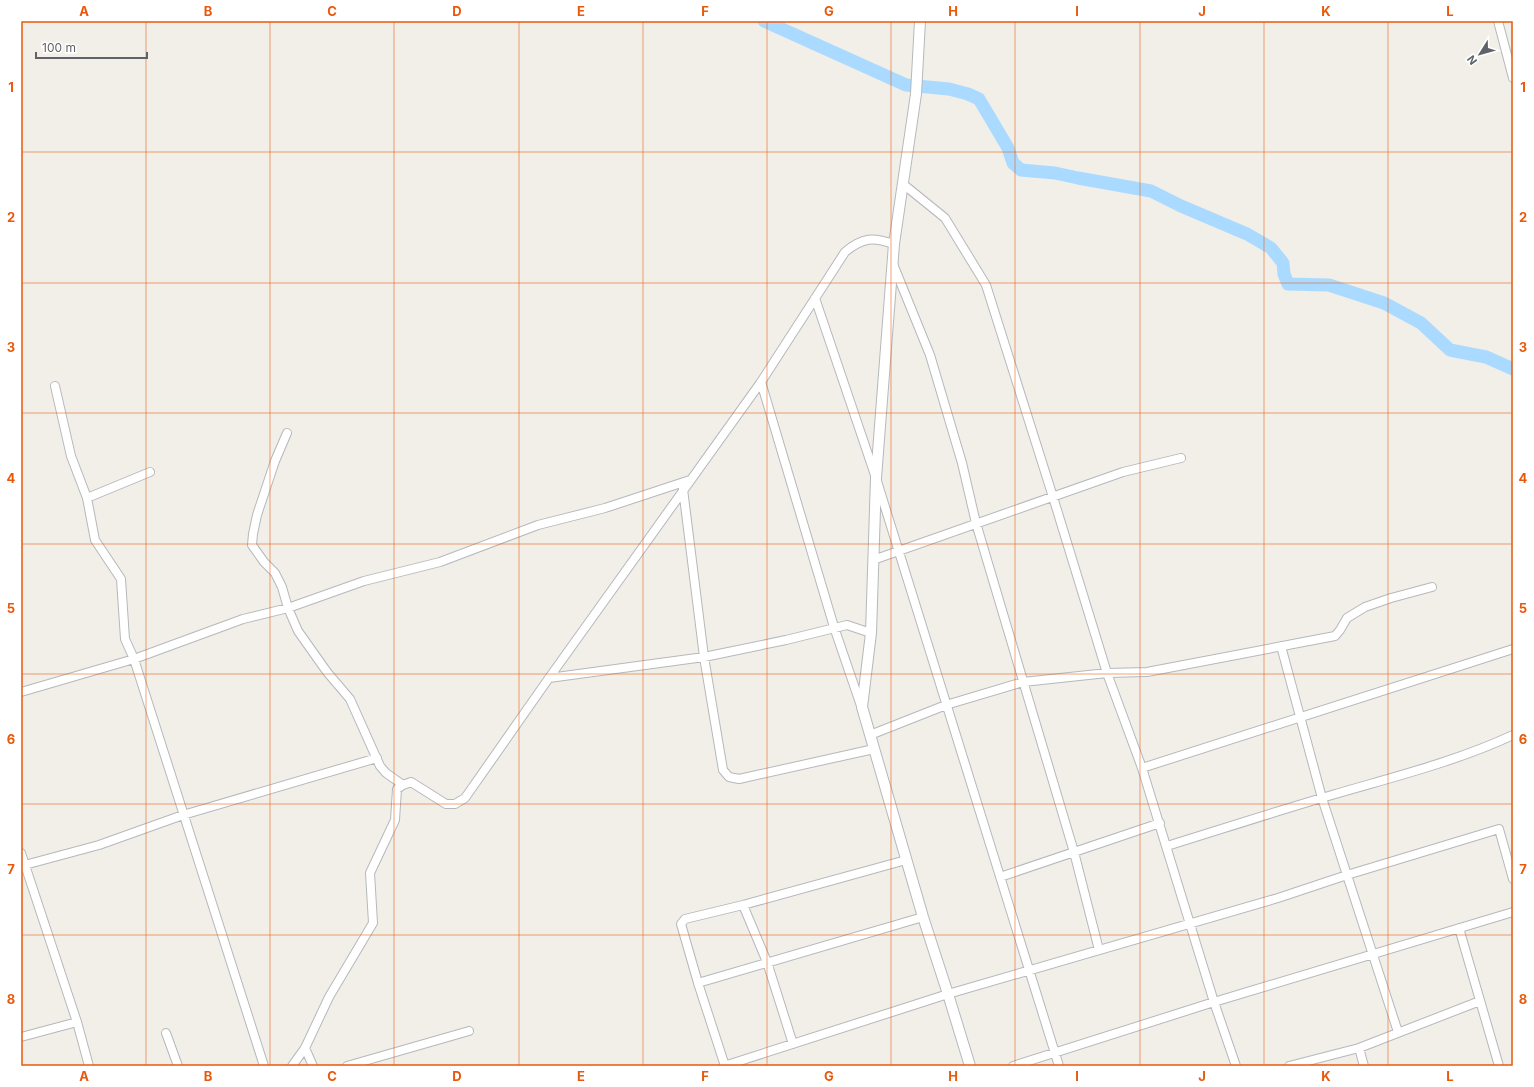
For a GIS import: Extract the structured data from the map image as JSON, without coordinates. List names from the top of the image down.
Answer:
{
  "scale_bar": "100 m",
  "north": "bottom left",
  "grid": {
    "columns": [
      "A",
      "B",
      "C",
      "D",
      "E",
      "F",
      "G",
      "H",
      "I",
      "J",
      "K",
      "L"
    ],
    "rows": [
      "1",
      "2",
      "3",
      "4",
      "5",
      "6",
      "7",
      "8"
    ]
  }
}
